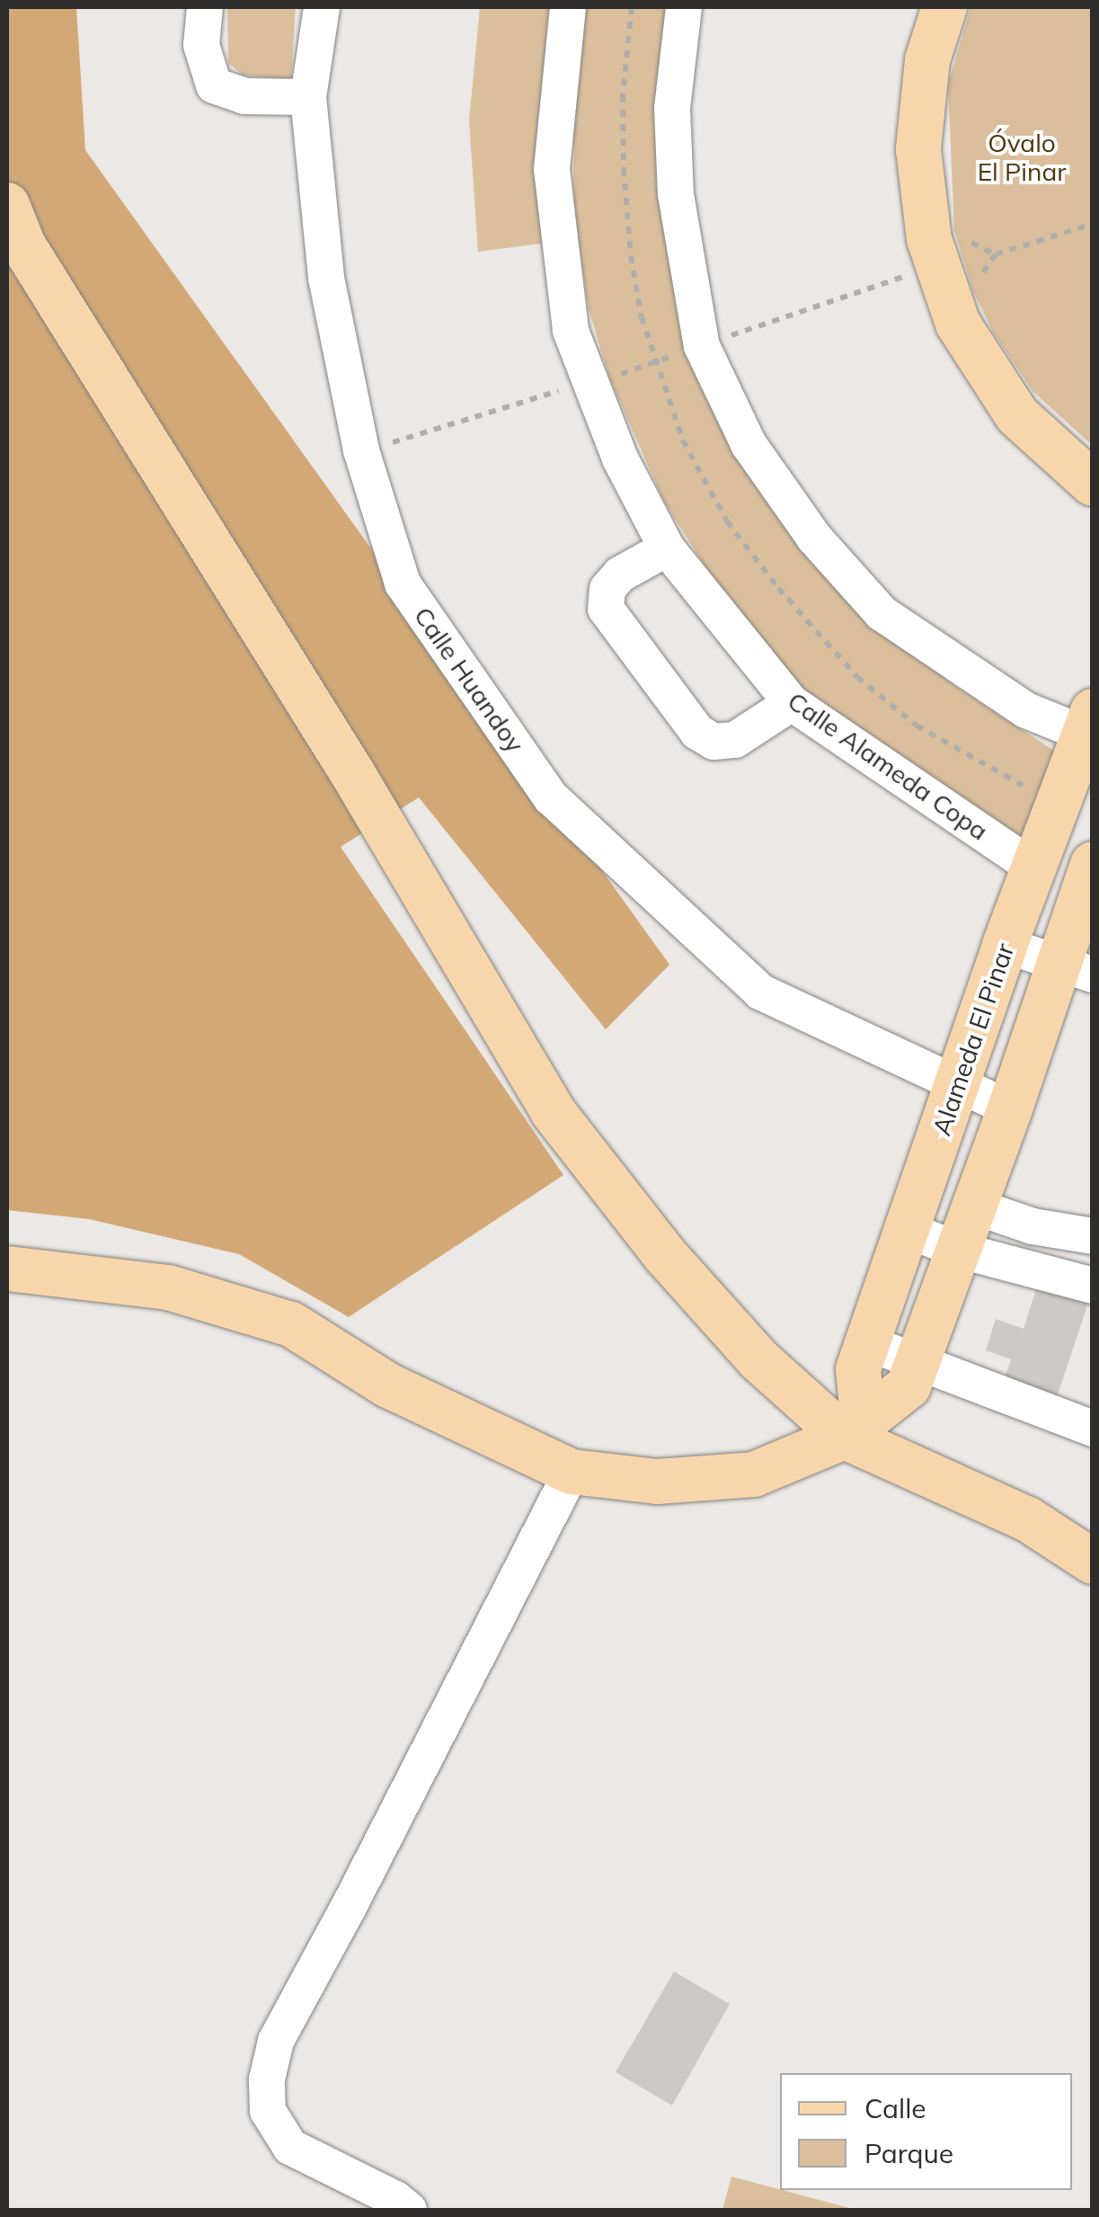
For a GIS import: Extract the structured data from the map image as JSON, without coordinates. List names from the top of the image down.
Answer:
{
  "streets": {
    "main road": ["Alameda El Pinar"],
    "street": ["Calle Huandoy", "Calle Alameda Copa"]
  },
  "crossings": [
    ["Calle Huandoy", "Alameda El Pinar"],
    ["Calle Alameda Copa", "Alameda El Pinar"]
  ],
  "parks": ["Óvalo El Pinar"],
  "legend": ["Calle", "Parque"]
}
